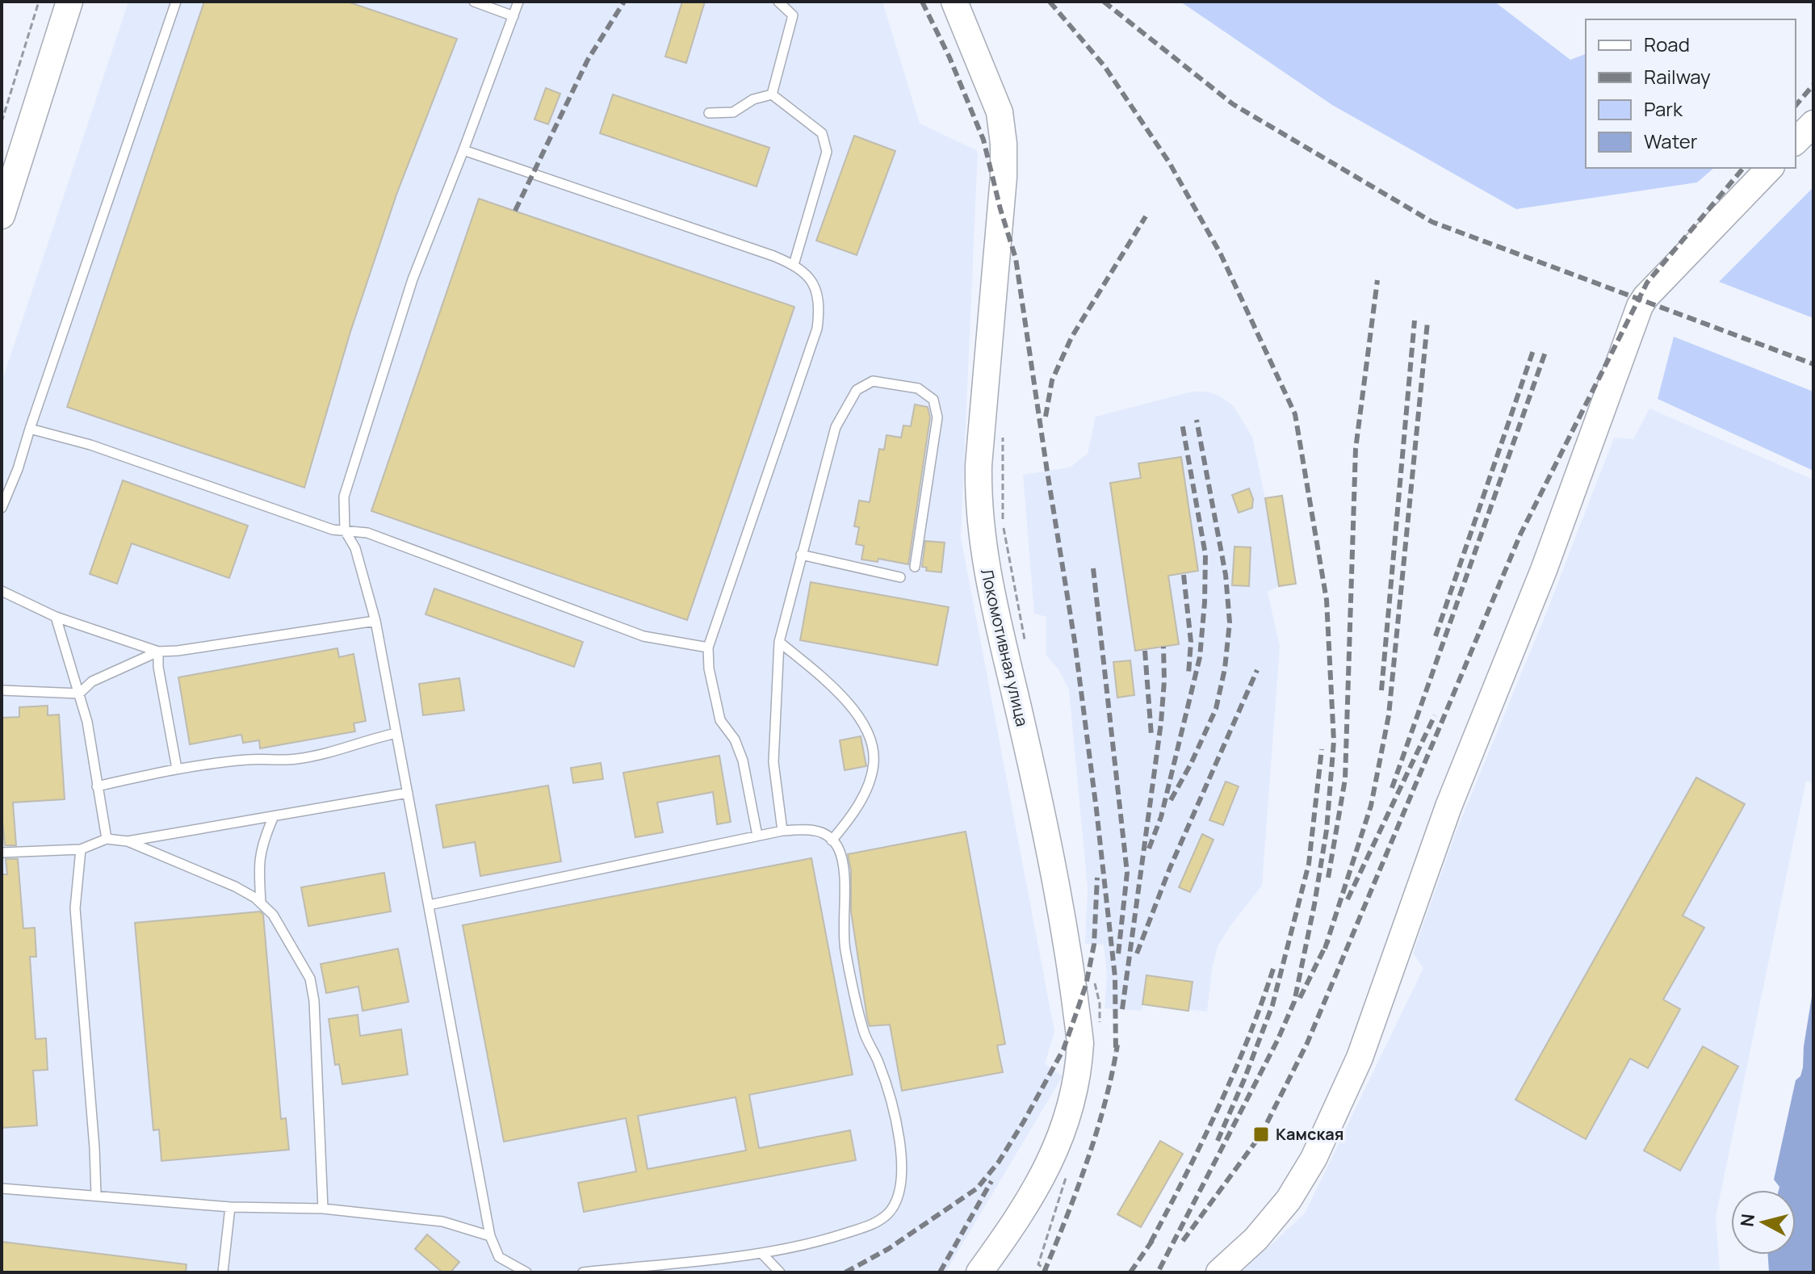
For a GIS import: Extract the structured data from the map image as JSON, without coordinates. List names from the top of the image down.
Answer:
{
  "streets": {
    "main road": ["Локомотивная улица"]
  },
  "places": {
    "transit": ["Камская"]
  },
  "legend": [
    "Road",
    "Railway",
    "Park",
    "Water"
  ],
  "north": "left"
}
